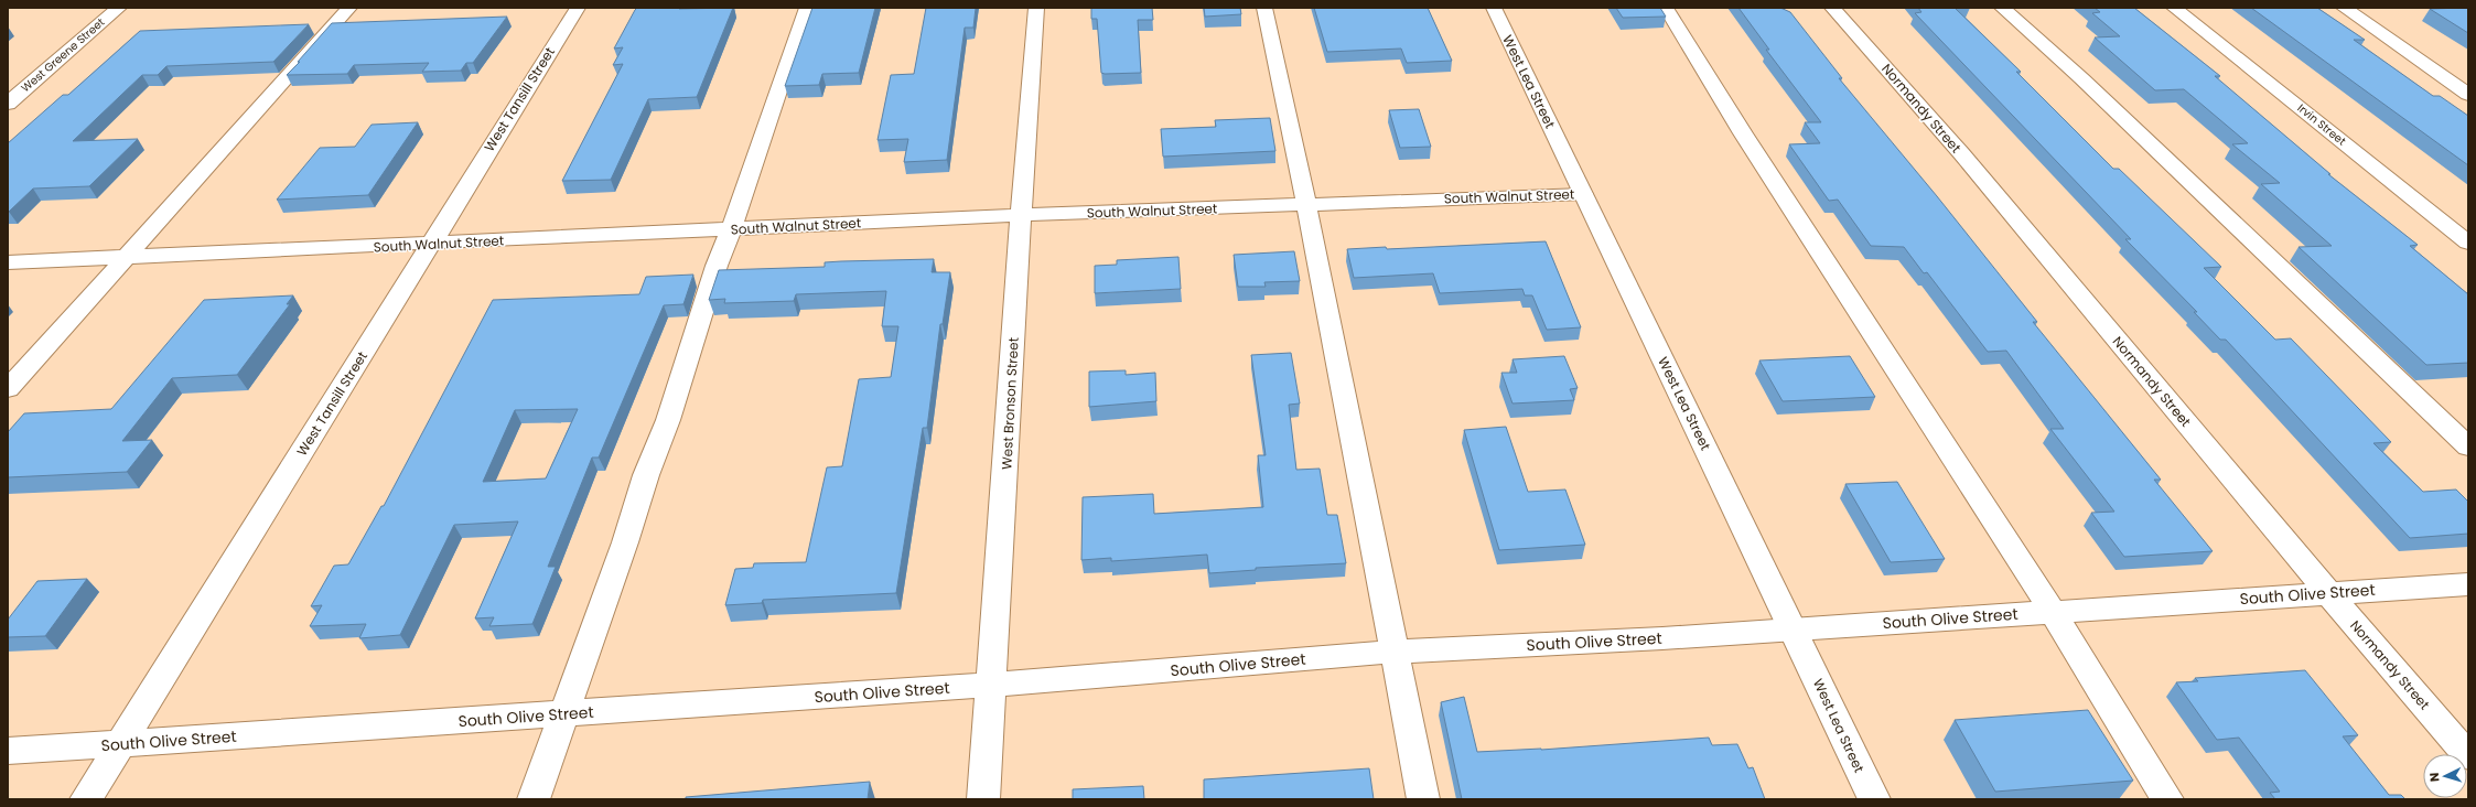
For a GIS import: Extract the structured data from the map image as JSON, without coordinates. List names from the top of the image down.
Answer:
{
  "streets": {
    "street": [
      "West Greene Street",
      "West Lea Street",
      "West Tansill Street",
      "Normandy Street",
      "Irvin Street",
      "South Walnut Street",
      "West Bronson Street",
      "South Olive Street"
    ]
  },
  "crossings": [
    ["West Lea Street", "South Walnut Street"],
    ["West Lea Street", "South Olive Street"],
    ["West Tansill Street", "South Walnut Street"],
    ["West Tansill Street", "South Olive Street"],
    ["Normandy Street", "South Olive Street"],
    ["South Walnut Street", "West Bronson Street"],
    ["West Bronson Street", "South Olive Street"]
  ],
  "north": "left"
}
